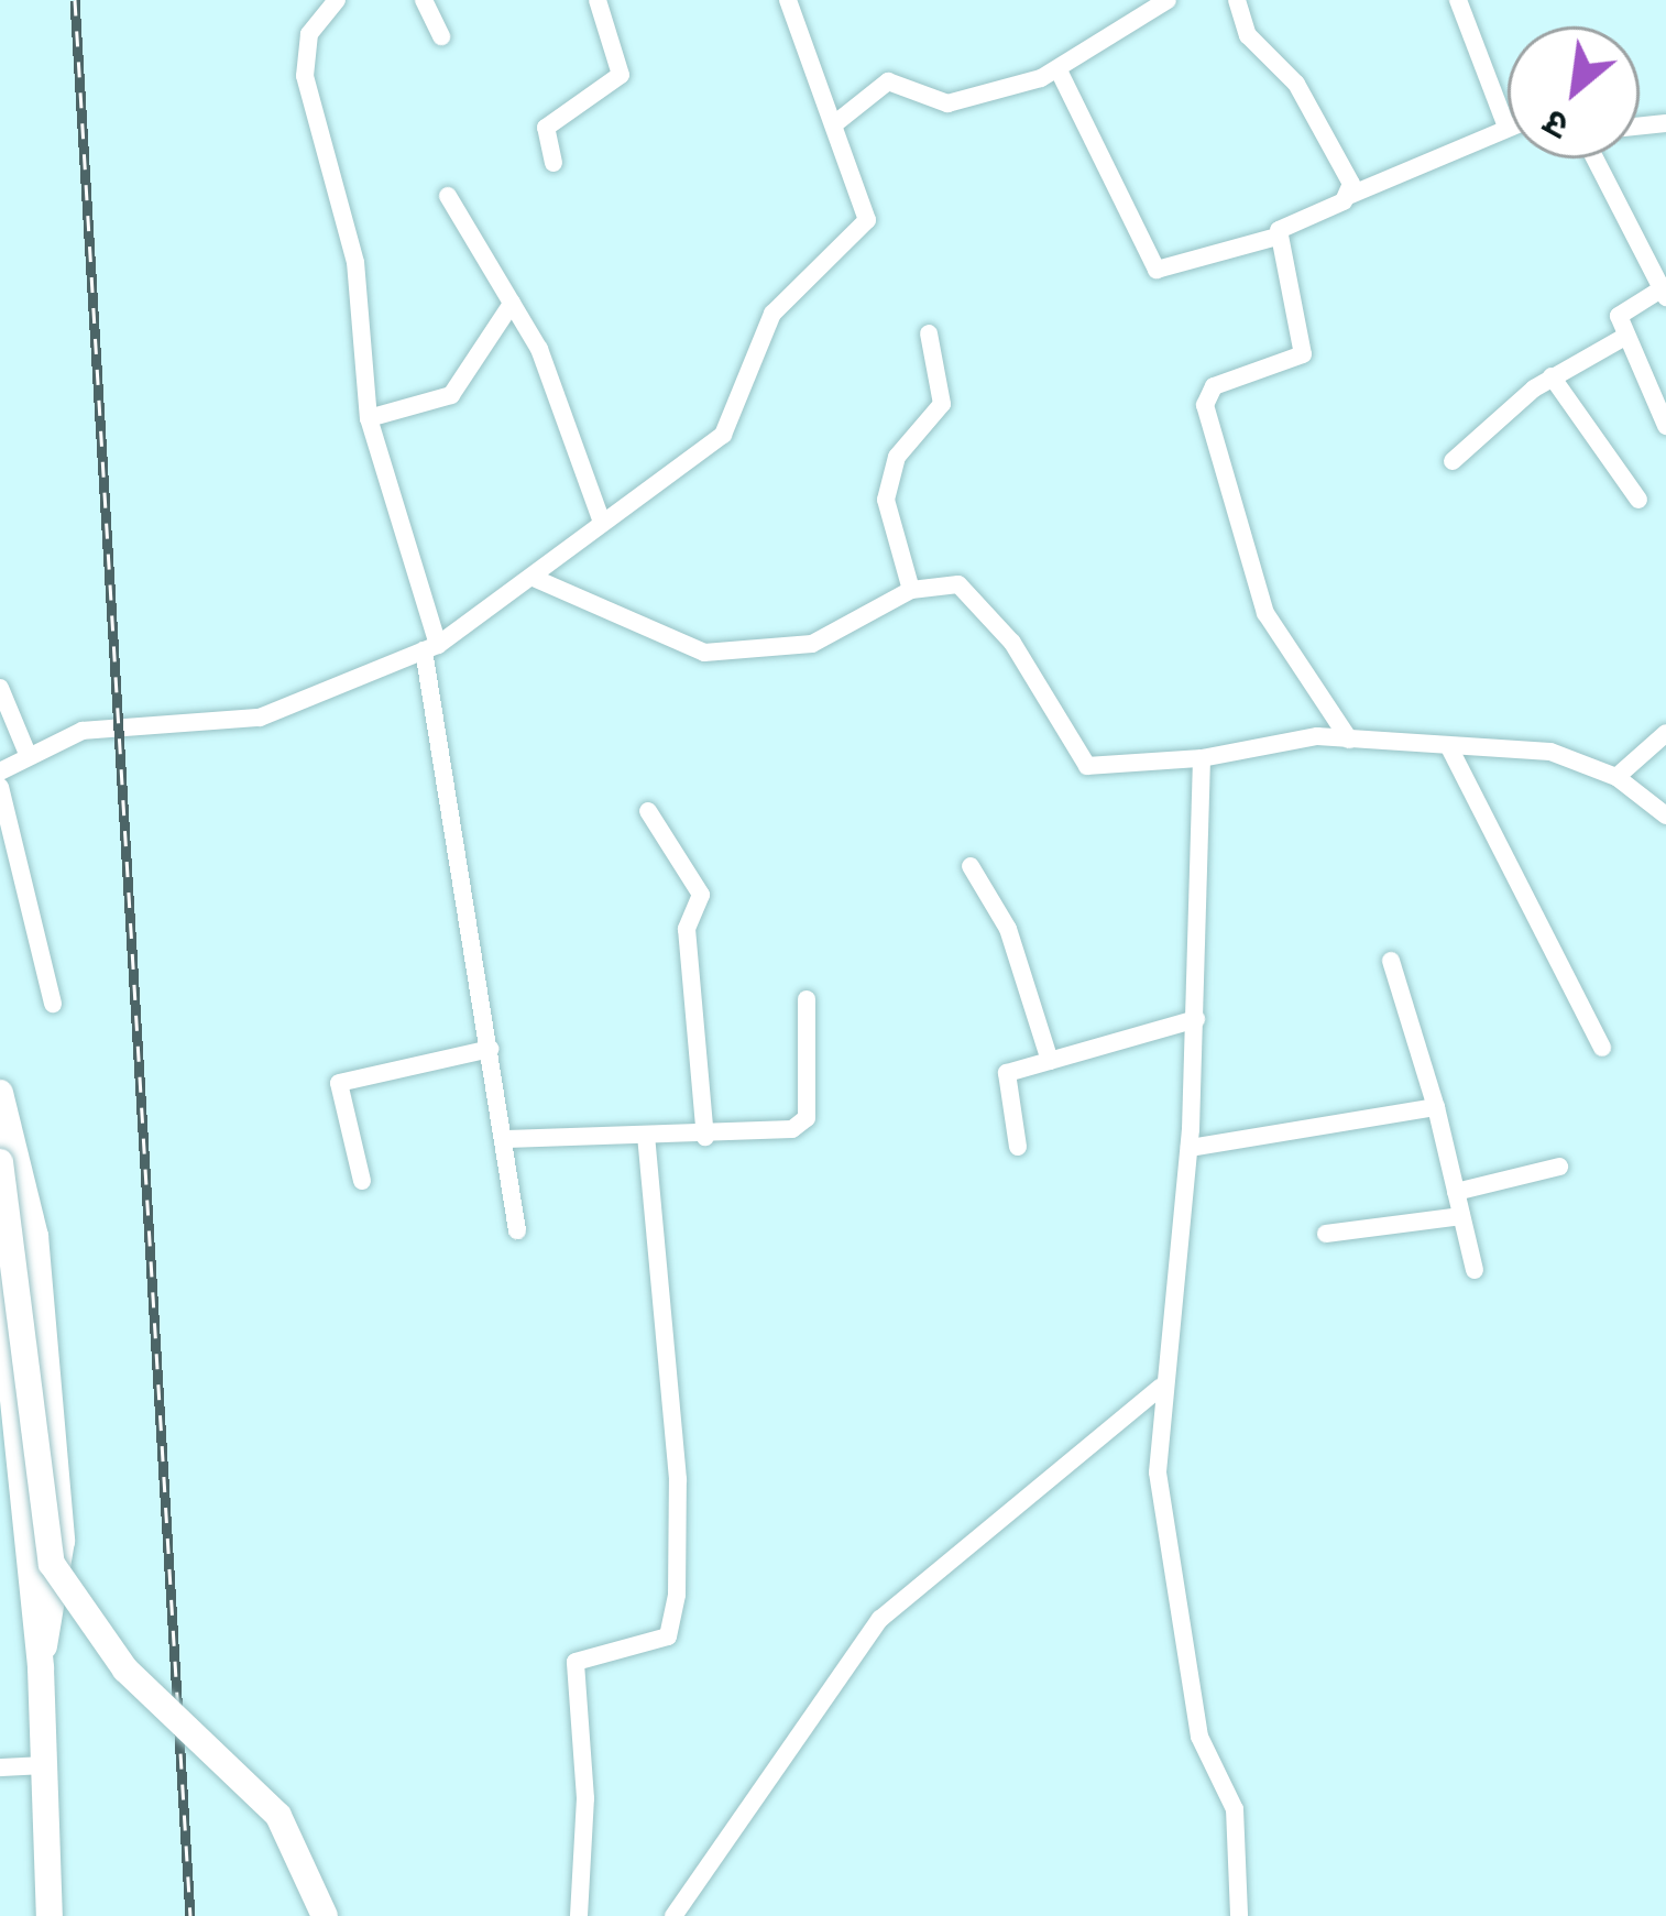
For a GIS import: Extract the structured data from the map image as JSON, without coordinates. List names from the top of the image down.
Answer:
{
  "north": "bottom left"
}
